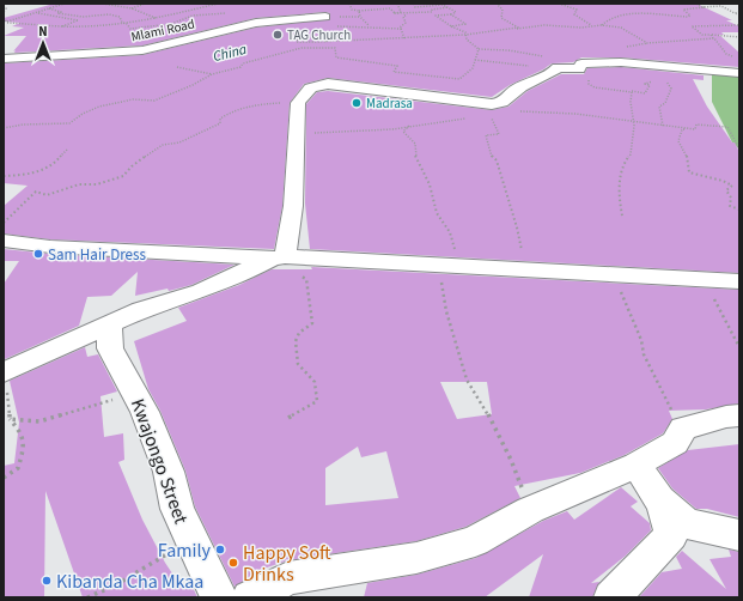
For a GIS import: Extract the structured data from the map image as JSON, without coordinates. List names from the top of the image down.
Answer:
{
  "streets": {
    "street": ["Mlami Road", "Kwajongo Street"]
  },
  "water": ["China"],
  "places": [
    "TAG Church",
    "Madrasa",
    "Sam Hair Dress",
    "Family",
    "Happy Soft Drinks",
    "Kibanda Cha Mkaa"
  ],
  "north": "top"
}
